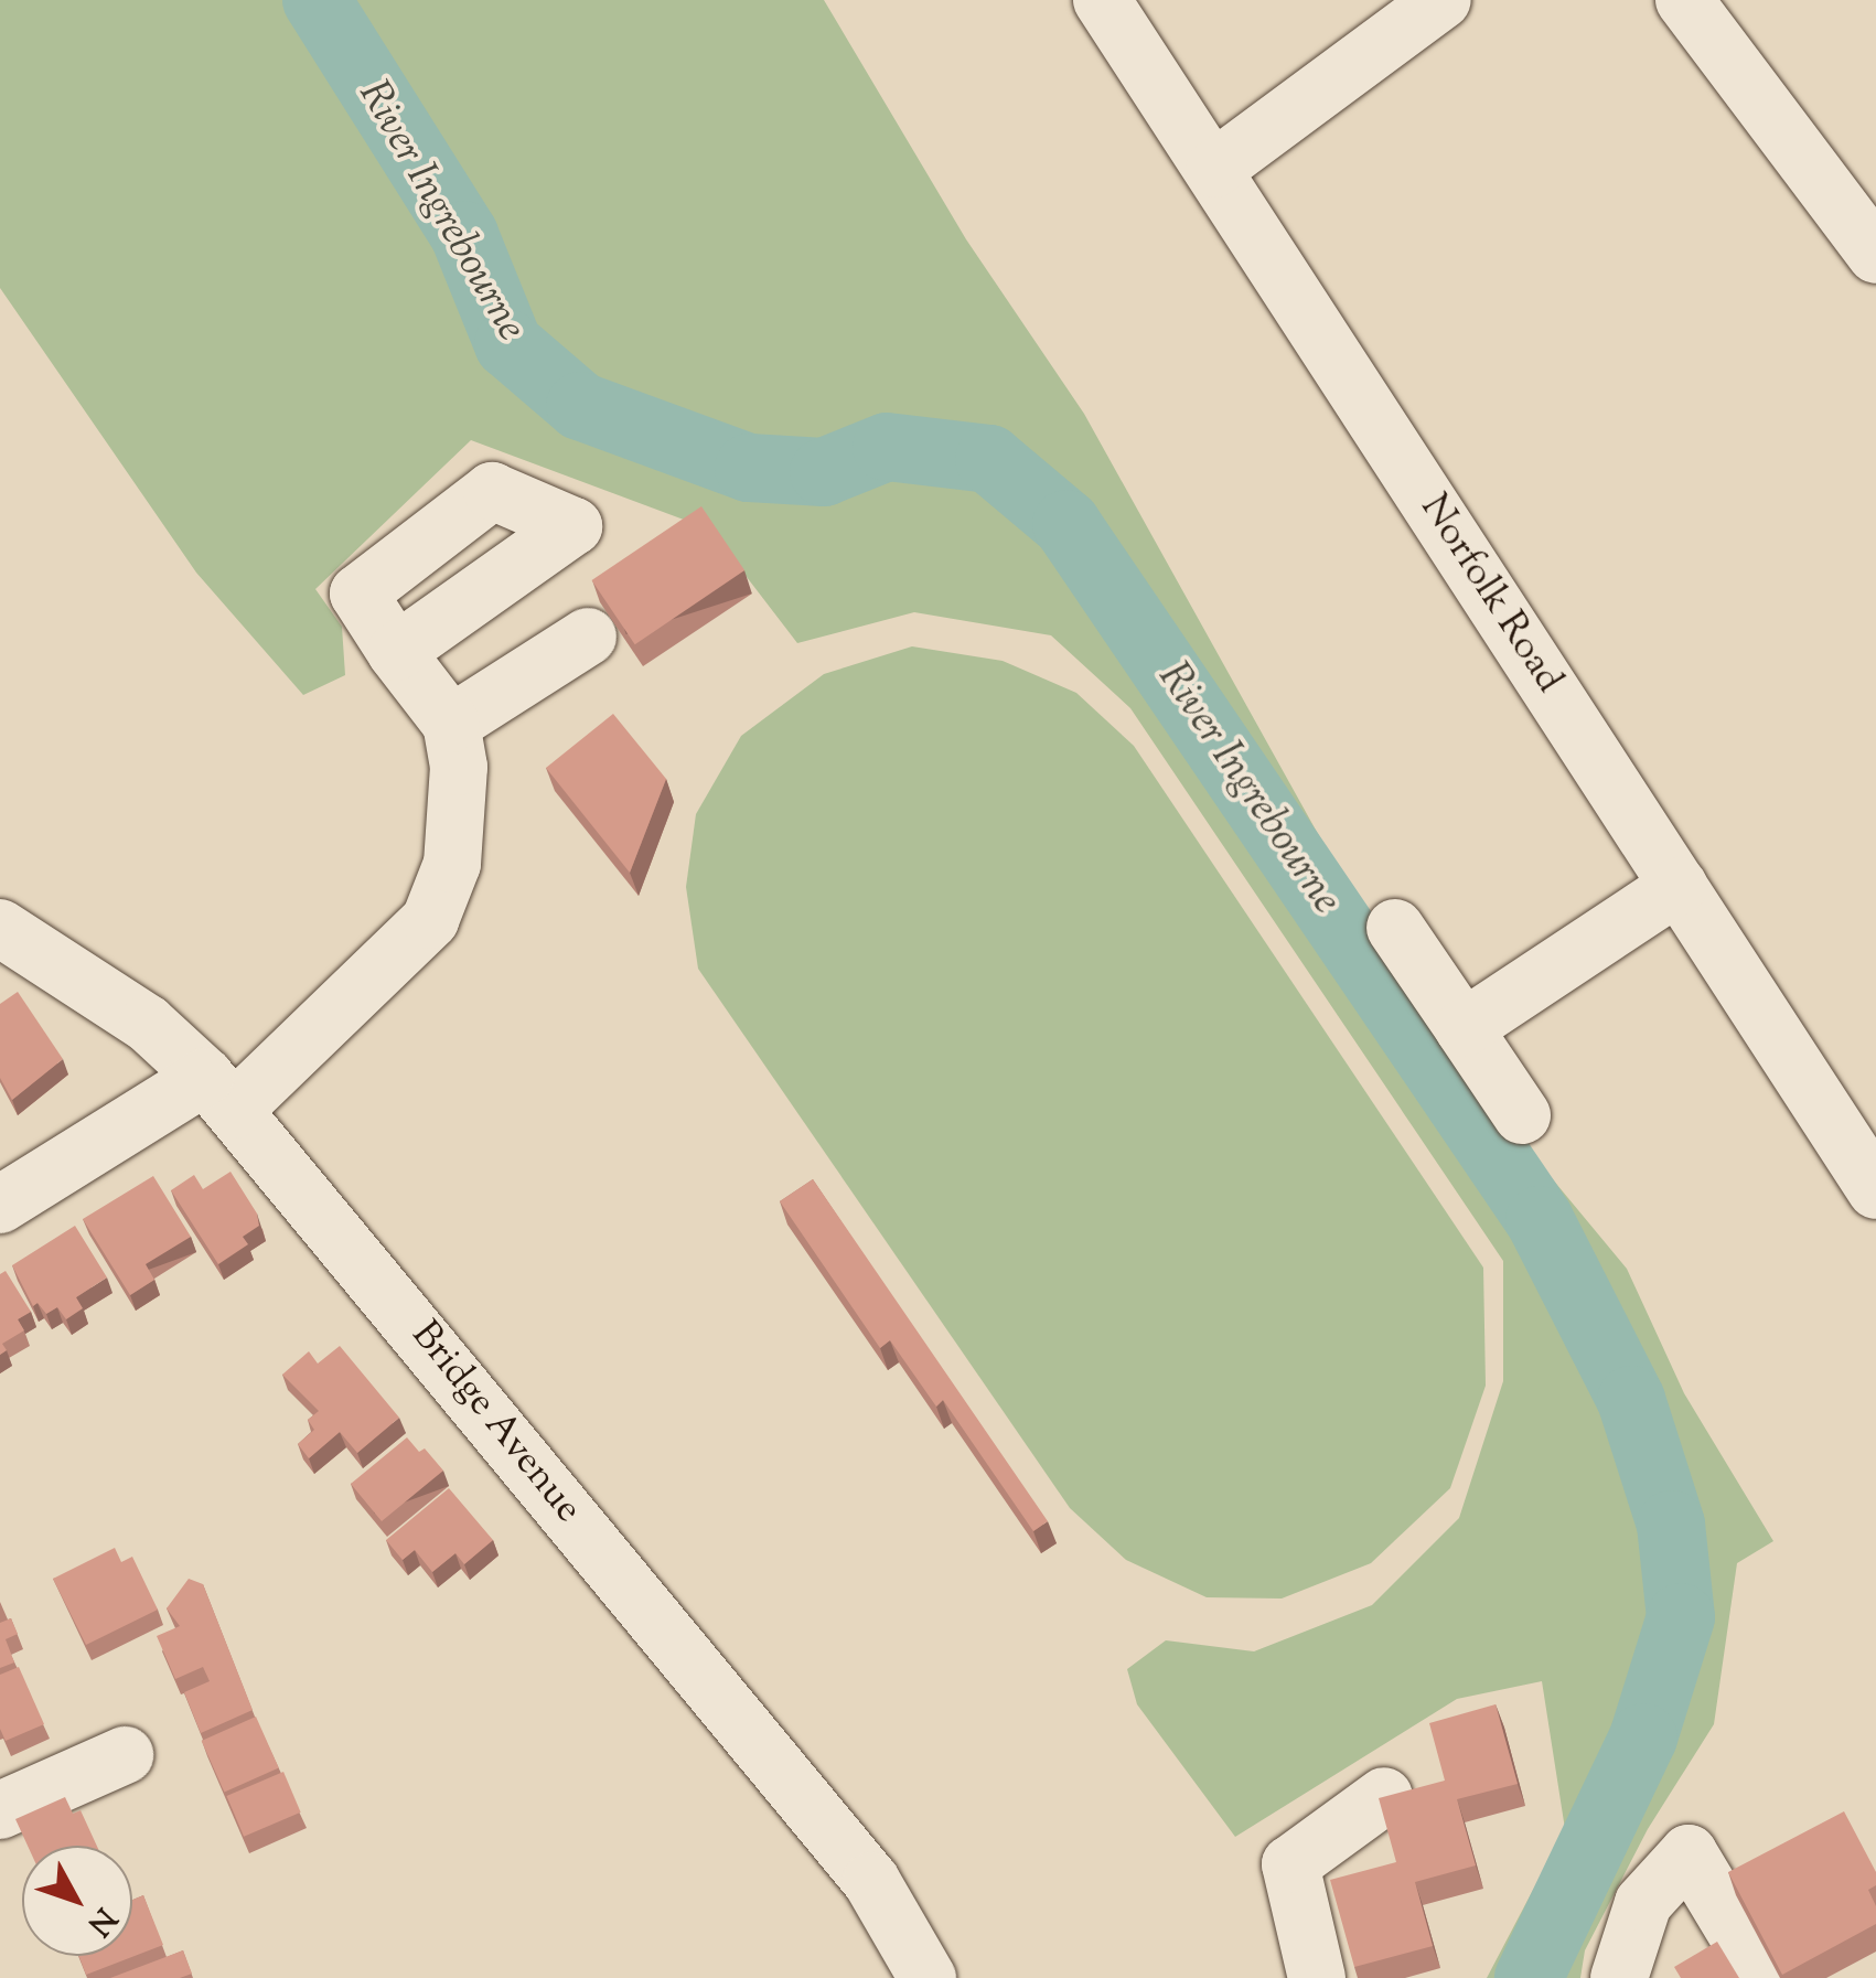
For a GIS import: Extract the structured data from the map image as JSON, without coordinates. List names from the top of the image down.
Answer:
{
  "streets": {
    "street": ["Norfolk Road", "Bridge Avenue"]
  },
  "water": ["River Ingrebourne"],
  "north": "bottom right"
}
